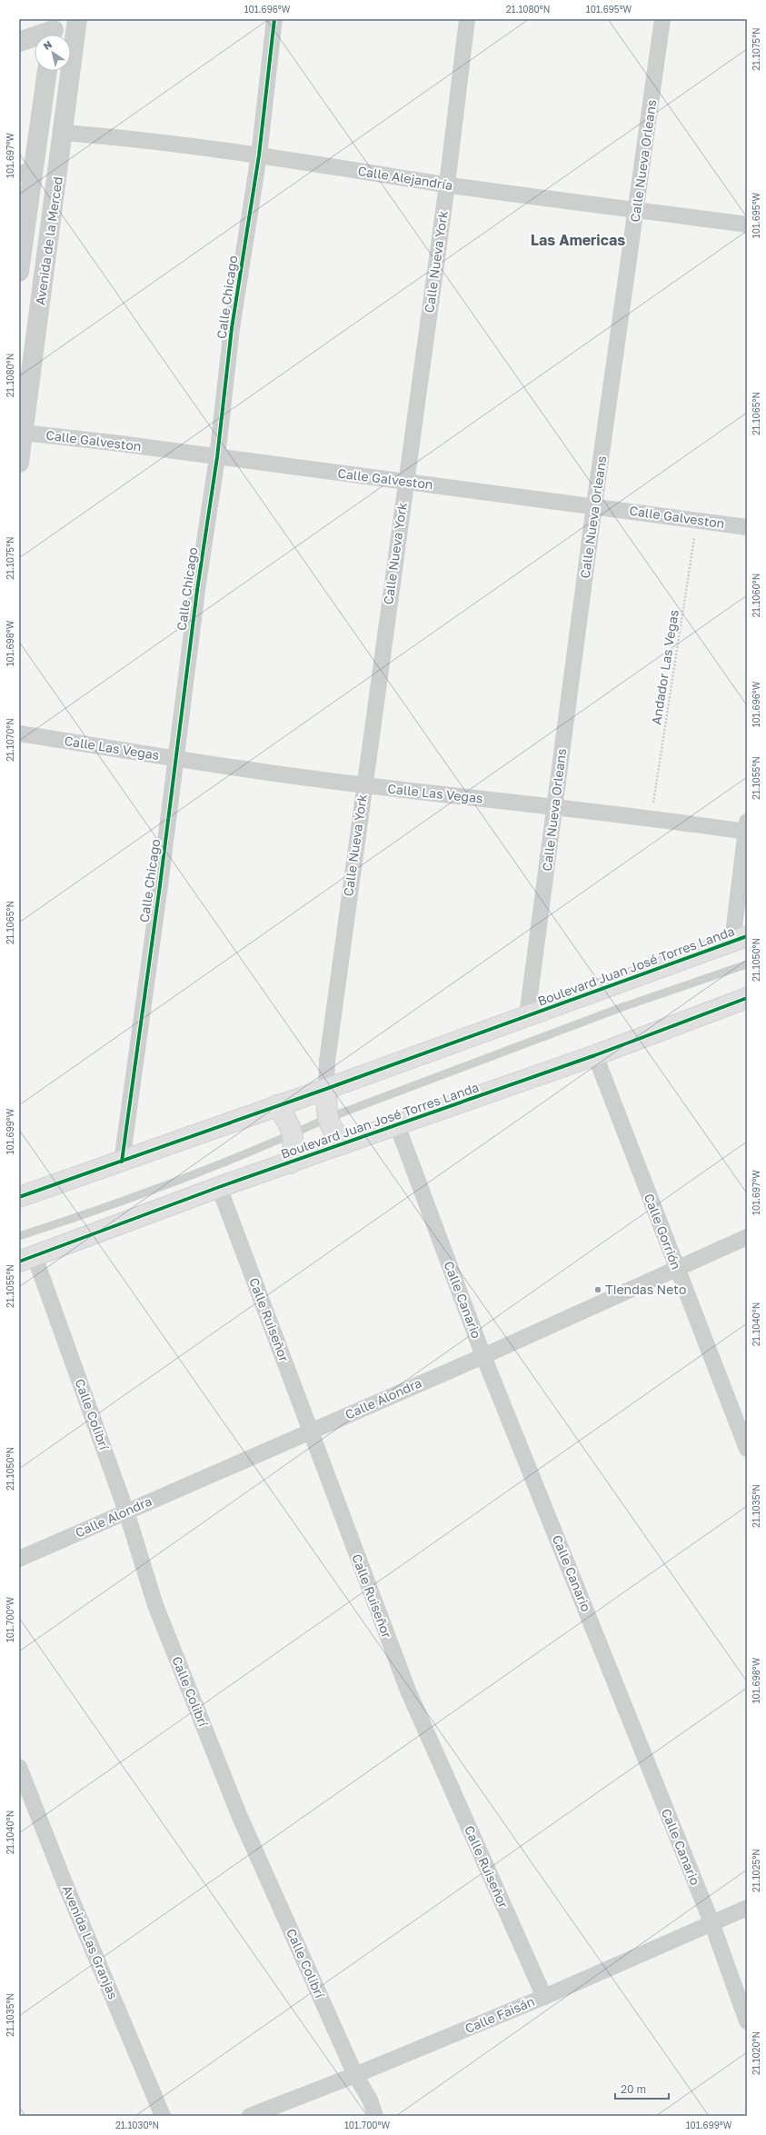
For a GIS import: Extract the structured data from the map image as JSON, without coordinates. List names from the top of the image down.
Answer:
{
  "streets": {
    "main road": ["Boulevard Juan José Torres Landa"],
    "street": [
      "Calle Nueva Orleans",
      "Calle Alejandría",
      "Avenida de la Merced",
      "Calle Nueva York",
      "Calle Chicago",
      "Calle Galveston",
      "Calle Las Vegas",
      "Calle Gorrión",
      "Calle Canario",
      "Calle Ruiseñor",
      "Calle Alondra",
      "Calle Colibrí",
      "Avenida Las Granjas",
      "Calle Faisán"
    ],
    "path": ["Andador Las Vegas"]
  },
  "crossings": [
    ["Calle Nueva Orleans", "Calle Alejandría"],
    ["Calle Nueva Orleans", "Calle Galveston"],
    ["Calle Nueva Orleans", "Calle Las Vegas"],
    ["Calle Nueva Orleans", "Boulevard Juan José Torres Landa"],
    ["Calle Alejandría", "Avenida de la Merced"],
    ["Calle Alejandría", "Calle Nueva York"],
    ["Calle Alejandría", "Calle Chicago"],
    ["Avenida de la Merced", "Calle Galveston"],
    ["Calle Nueva York", "Calle Galveston"],
    ["Calle Nueva York", "Calle Las Vegas"],
    ["Calle Nueva York", "Boulevard Juan José Torres Landa"],
    ["Calle Chicago", "Calle Galveston"],
    ["Calle Chicago", "Calle Las Vegas"],
    ["Calle Chicago", "Boulevard Juan José Torres Landa"],
    ["Calle Galveston", "Andador Las Vegas"],
    ["Andador Las Vegas", "Calle Las Vegas"],
    ["Boulevard Juan José Torres Landa", "Calle Gorrión"],
    ["Boulevard Juan José Torres Landa", "Calle Canario"],
    ["Boulevard Juan José Torres Landa", "Calle Ruiseñor"],
    ["Boulevard Juan José Torres Landa", "Calle Colibrí"],
    ["Calle Gorrión", "Calle Alondra"],
    ["Calle Canario", "Calle Alondra"],
    ["Calle Canario", "Calle Faisán"],
    ["Calle Ruiseñor", "Calle Alondra"],
    ["Calle Ruiseñor", "Calle Faisán"],
    ["Calle Alondra", "Calle Colibrí"],
    ["Calle Colibrí", "Calle Faisán"]
  ],
  "districts": ["Las Americas"],
  "places": ["Tiendas Neto"],
  "scale_bar": "20 m",
  "north": "top left",
  "coordinates": [
    "101.696°W",
    "21.1080°N",
    "101.695°W",
    "21.1075°N",
    "101.697°W",
    "21.1065°N",
    "21.1060°N",
    "101.698°W",
    "21.1070°N",
    "21.1055°N",
    "21.1050°N",
    "101.699°W",
    "21.1040°N",
    "21.1035°N",
    "101.700°W",
    "21.1025°N",
    "21.1020°N",
    "21.1030°N"
  ]
}
